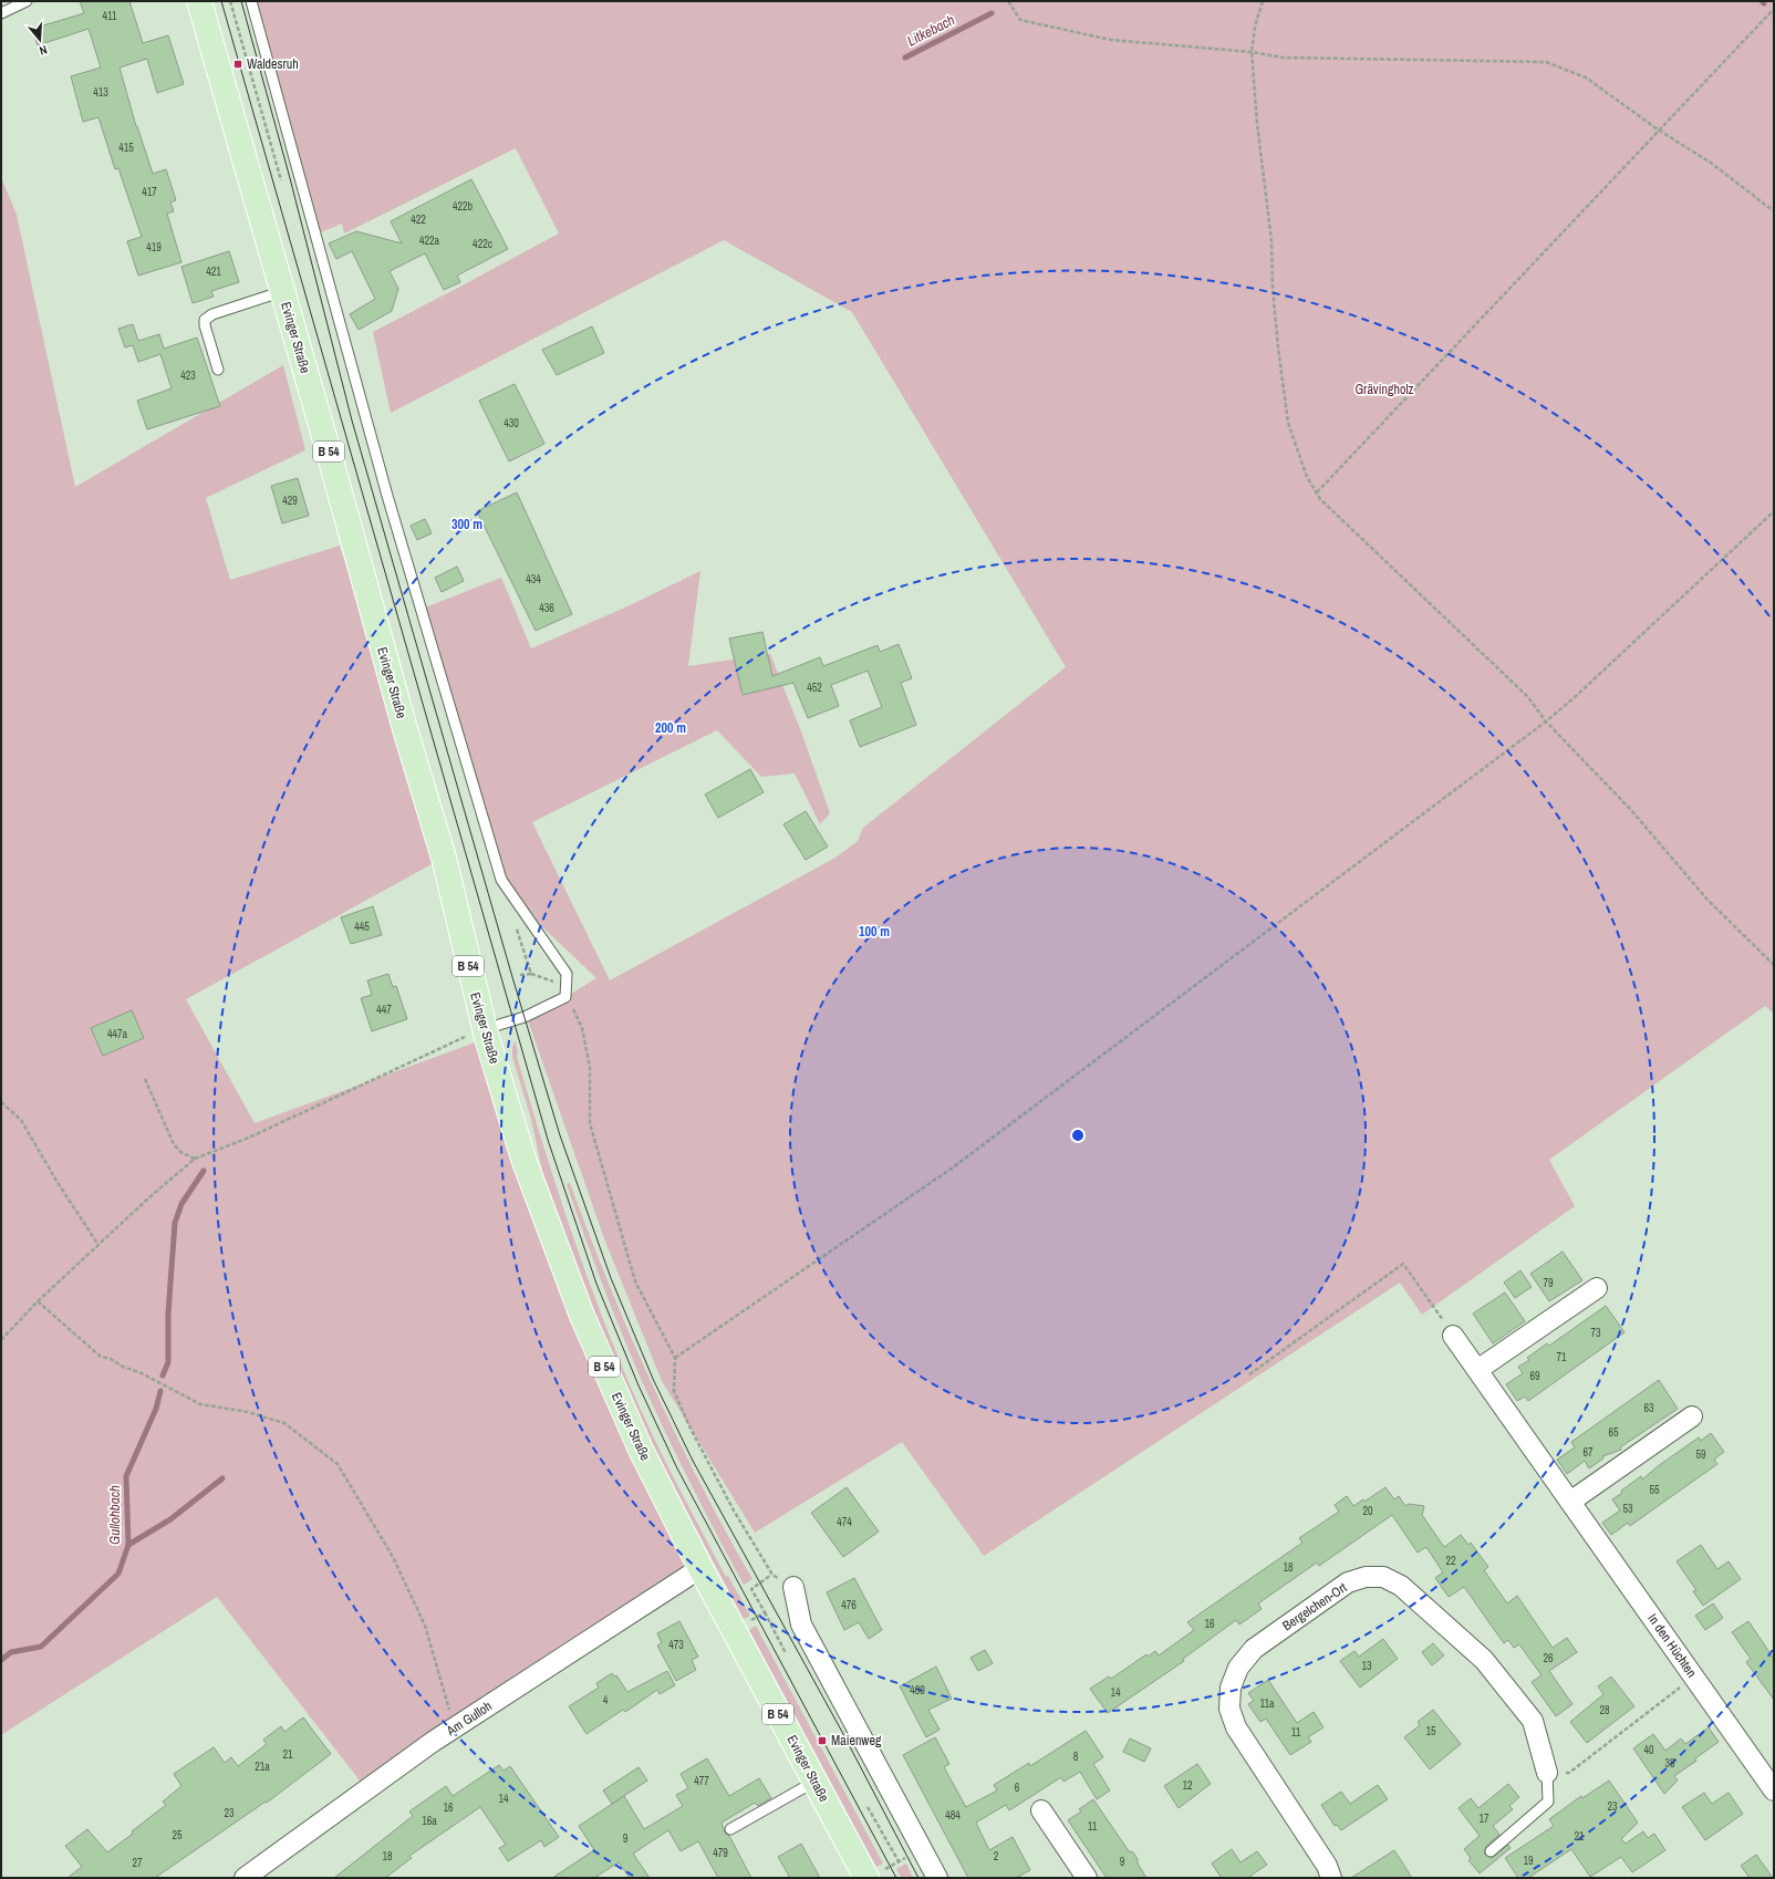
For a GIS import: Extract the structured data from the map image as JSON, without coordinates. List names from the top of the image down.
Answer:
{
  "streets": {
    "main road": ["Evinger Straße", "B 54"],
    "street": ["Bergelchen-Ort", "In den Hüchten", "Am Gulloh"]
  },
  "crossings": [
    ["Evinger Straße", "Am Gulloh"]
  ],
  "water": ["Litkebach", "Gullohbach"],
  "parks": ["Grävingholz"],
  "places": {
    "transit": ["Waldesruh", "Maienweg"]
  },
  "house_numbers": [
    "411",
    "413",
    "415",
    "417",
    "422b",
    "422",
    "422a",
    "422c",
    "419",
    "421",
    "423",
    "430",
    "429",
    "434",
    "436",
    "452",
    "445",
    "447",
    "447a",
    "79",
    "73",
    "71",
    "69",
    "63",
    "65",
    "67",
    "59",
    "55",
    "53",
    "20",
    "474",
    "22",
    "18",
    "476",
    "16",
    "473",
    "26",
    "13",
    "480",
    "14",
    "4",
    "11a",
    "28",
    "15",
    "11",
    "40",
    "21",
    "8",
    "38",
    "21a",
    "477",
    "12",
    "6",
    "14",
    "23",
    "16",
    "23",
    "484",
    "17",
    "16a",
    "11",
    "25",
    "21",
    "9",
    "479",
    "18",
    "2",
    "19",
    "9",
    "27"
  ],
  "north": "bottom",
  "rings": ["300 m", "200 m", "100 m"]
}
